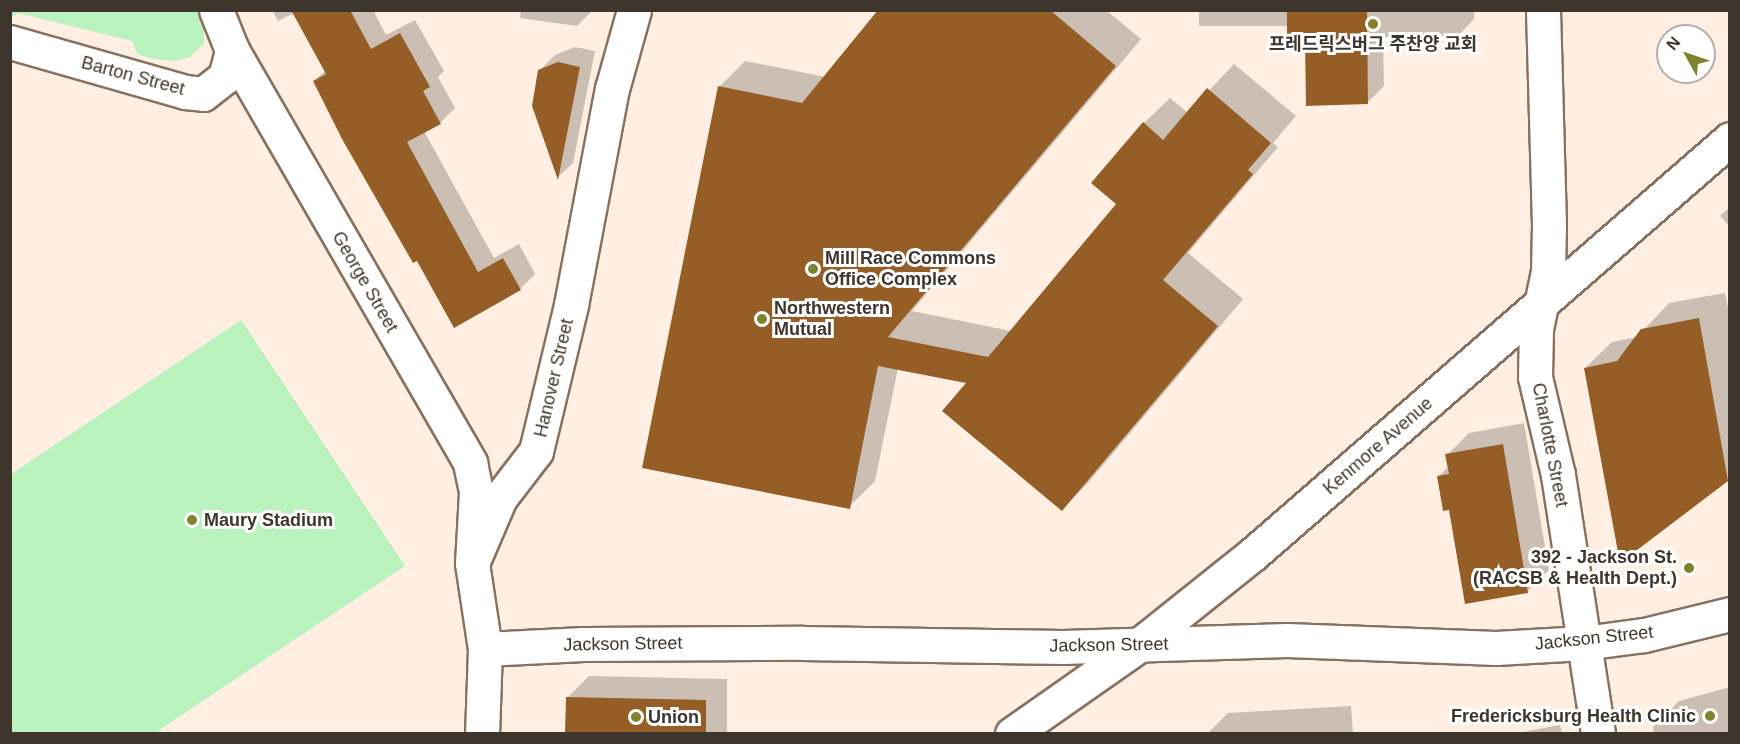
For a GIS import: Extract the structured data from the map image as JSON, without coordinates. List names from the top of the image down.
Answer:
{
  "streets": {
    "street": [
      "Barton Street",
      "George Street",
      "Hanover Street",
      "Charlotte Street",
      "Kenmore Avenue",
      "Jackson Street"
    ]
  },
  "crossings": [
    ["Barton Street", "George Street"],
    ["George Street", "Hanover Street"],
    ["Charlotte Street", "Kenmore Avenue"],
    ["Charlotte Street", "Jackson Street"],
    ["Kenmore Avenue", "Jackson Street"]
  ],
  "places": [
    "프레드릭스버그 주찬양 교회",
    "Mill Race Commons Office Complex",
    "Northwestern Mutual",
    "Maury Stadium",
    "392 - Jackson St. (RACSB & Health Dept.)",
    "Fredericksburg Health Clinic",
    "Union"
  ],
  "north": "top left"
}
